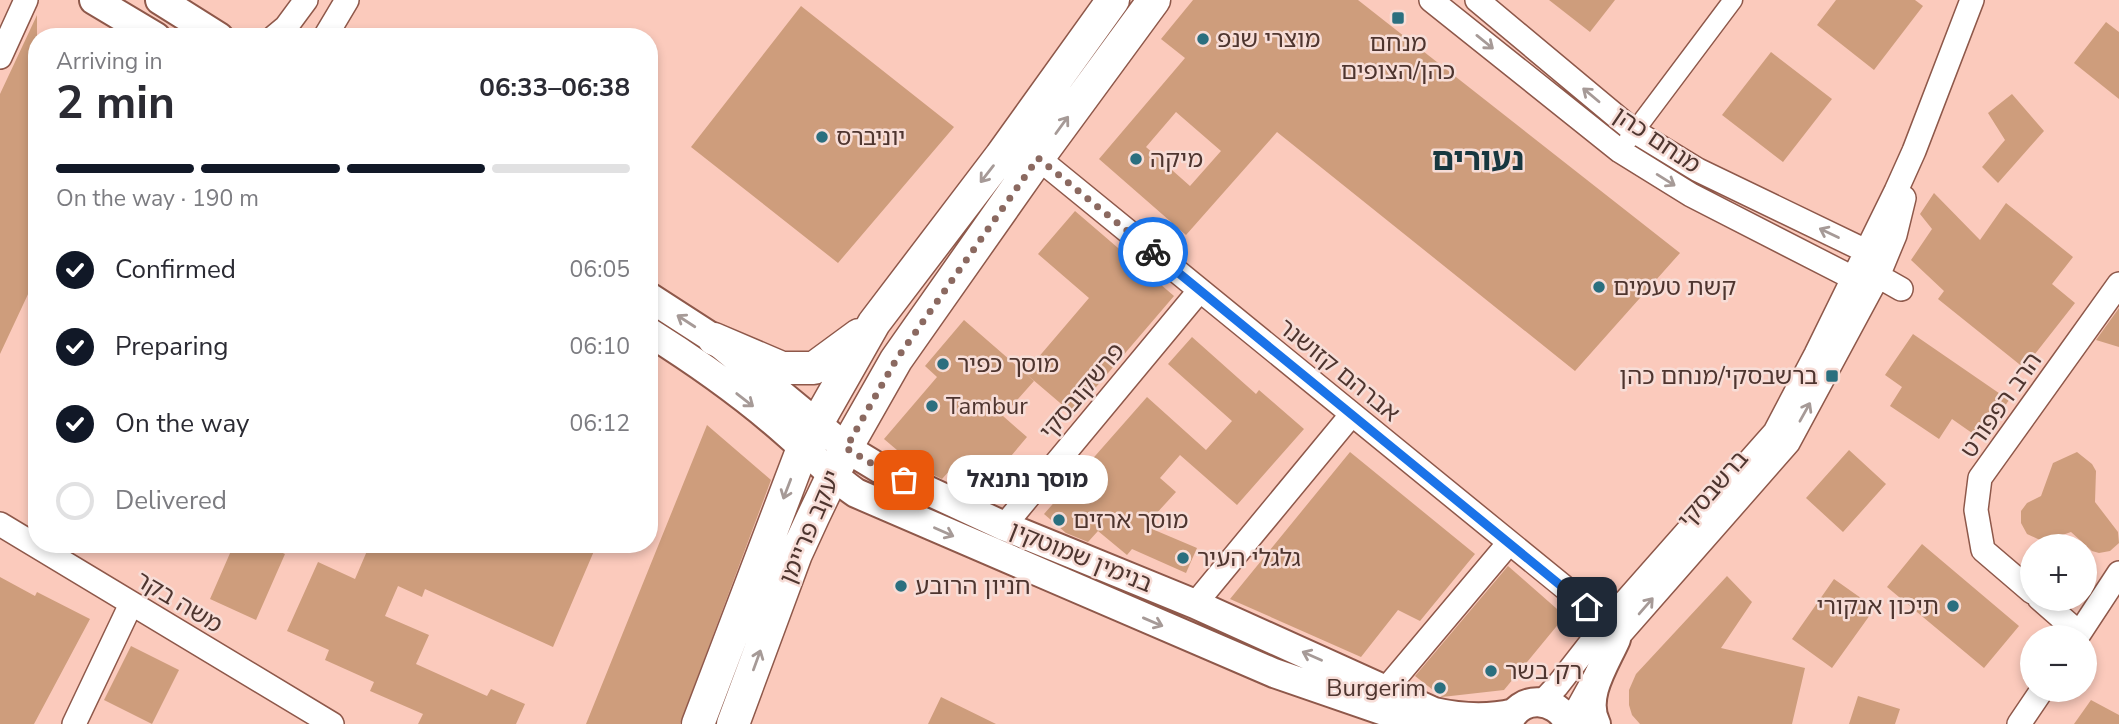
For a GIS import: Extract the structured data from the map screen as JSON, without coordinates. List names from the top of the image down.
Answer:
{
  "streets": {
    "main road": ["יעקב פריימן"],
    "street": [
      "מנחם כהן",
      "אברהם קזושנר",
      "פרשקובסקי",
      "הרב רפפורט",
      "ברשבסקי",
      "בנימין שמוטקין",
      "משה בקר"
    ]
  },
  "crossings": [
    ["מנחם כהן", "ברשבסקי"],
    ["אברהם קזושנר", "פרשקובסקי"],
    ["אברהם קזושנר", "ברשבסקי"],
    ["אברהם קזושנר", "יעקב פריימן"],
    ["פרשקובסקי", "בנימין שמוטקין"],
    ["ברשבסקי", "בנימין שמוטקין"],
    ["יעקב פריימן", "בנימין שמוטקין"]
  ],
  "districts": ["נעורים"],
  "places": {
    "transit": ["מנחם כהן/הצופים", "ברשבסקי/מנחם כהן"],
    "other": [
      "מוצרי שנפ",
      "יוניברס",
      "מיקה",
      "קשת טעמים",
      "מוסך כפיר",
      "Tambur",
      "מוסך נתנאל",
      "מוסך ארזים",
      "גלגלי העיר",
      "חניון הרובע",
      "תיכון אנקורי",
      "רק בשר",
      "Burgerim"
    ]
  },
  "page": {
    "heading": ["2 min", "Arriving in", "06:33–06:38"],
    "bar": "On the way · 190 m",
    "list": [
      ["Confirmed", "06:05"],
      ["Preparing", "06:10"],
      ["On the way", "06:12"],
      "Delivered"
    ],
    "bubble": "מוסך נתנאל",
    "map_buttons": ["+", "−"]
  }
}
